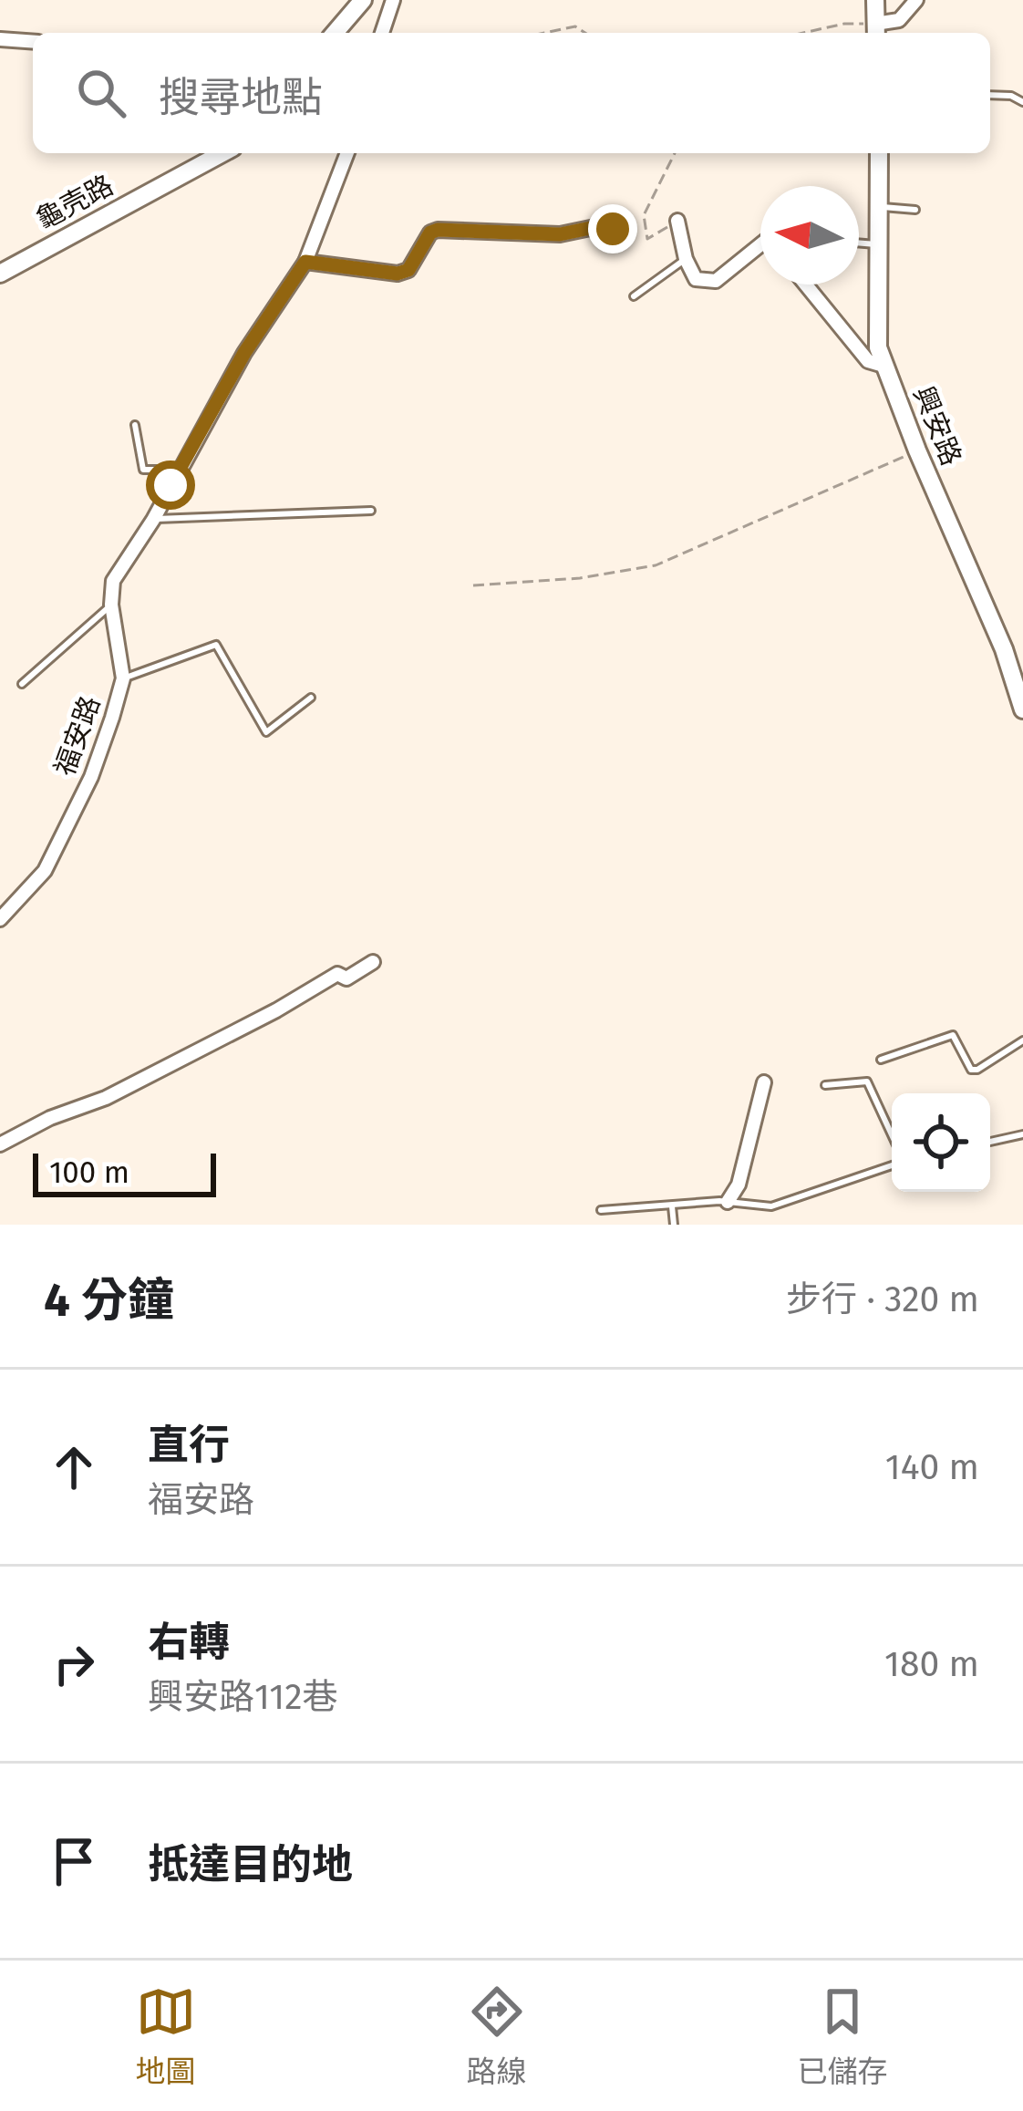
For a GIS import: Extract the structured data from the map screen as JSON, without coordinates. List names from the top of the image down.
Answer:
{
  "streets": {
    "street": ["龜壳路", "興安路", "福安路"]
  },
  "scale_bar": "100 m",
  "north": "left",
  "page": {
    "search": "搜尋地點",
    "scale": "100 m",
    "heading": ["4 分鐘", "步行 · 320 m"],
    "list": [
      ["直行", "福安路", "140 m"],
      ["右轉", "興安路112巷", "180 m"],
      "抵達目的地"
    ],
    "nav": ["地圖", "路線", "已儲存"]
  }
}
